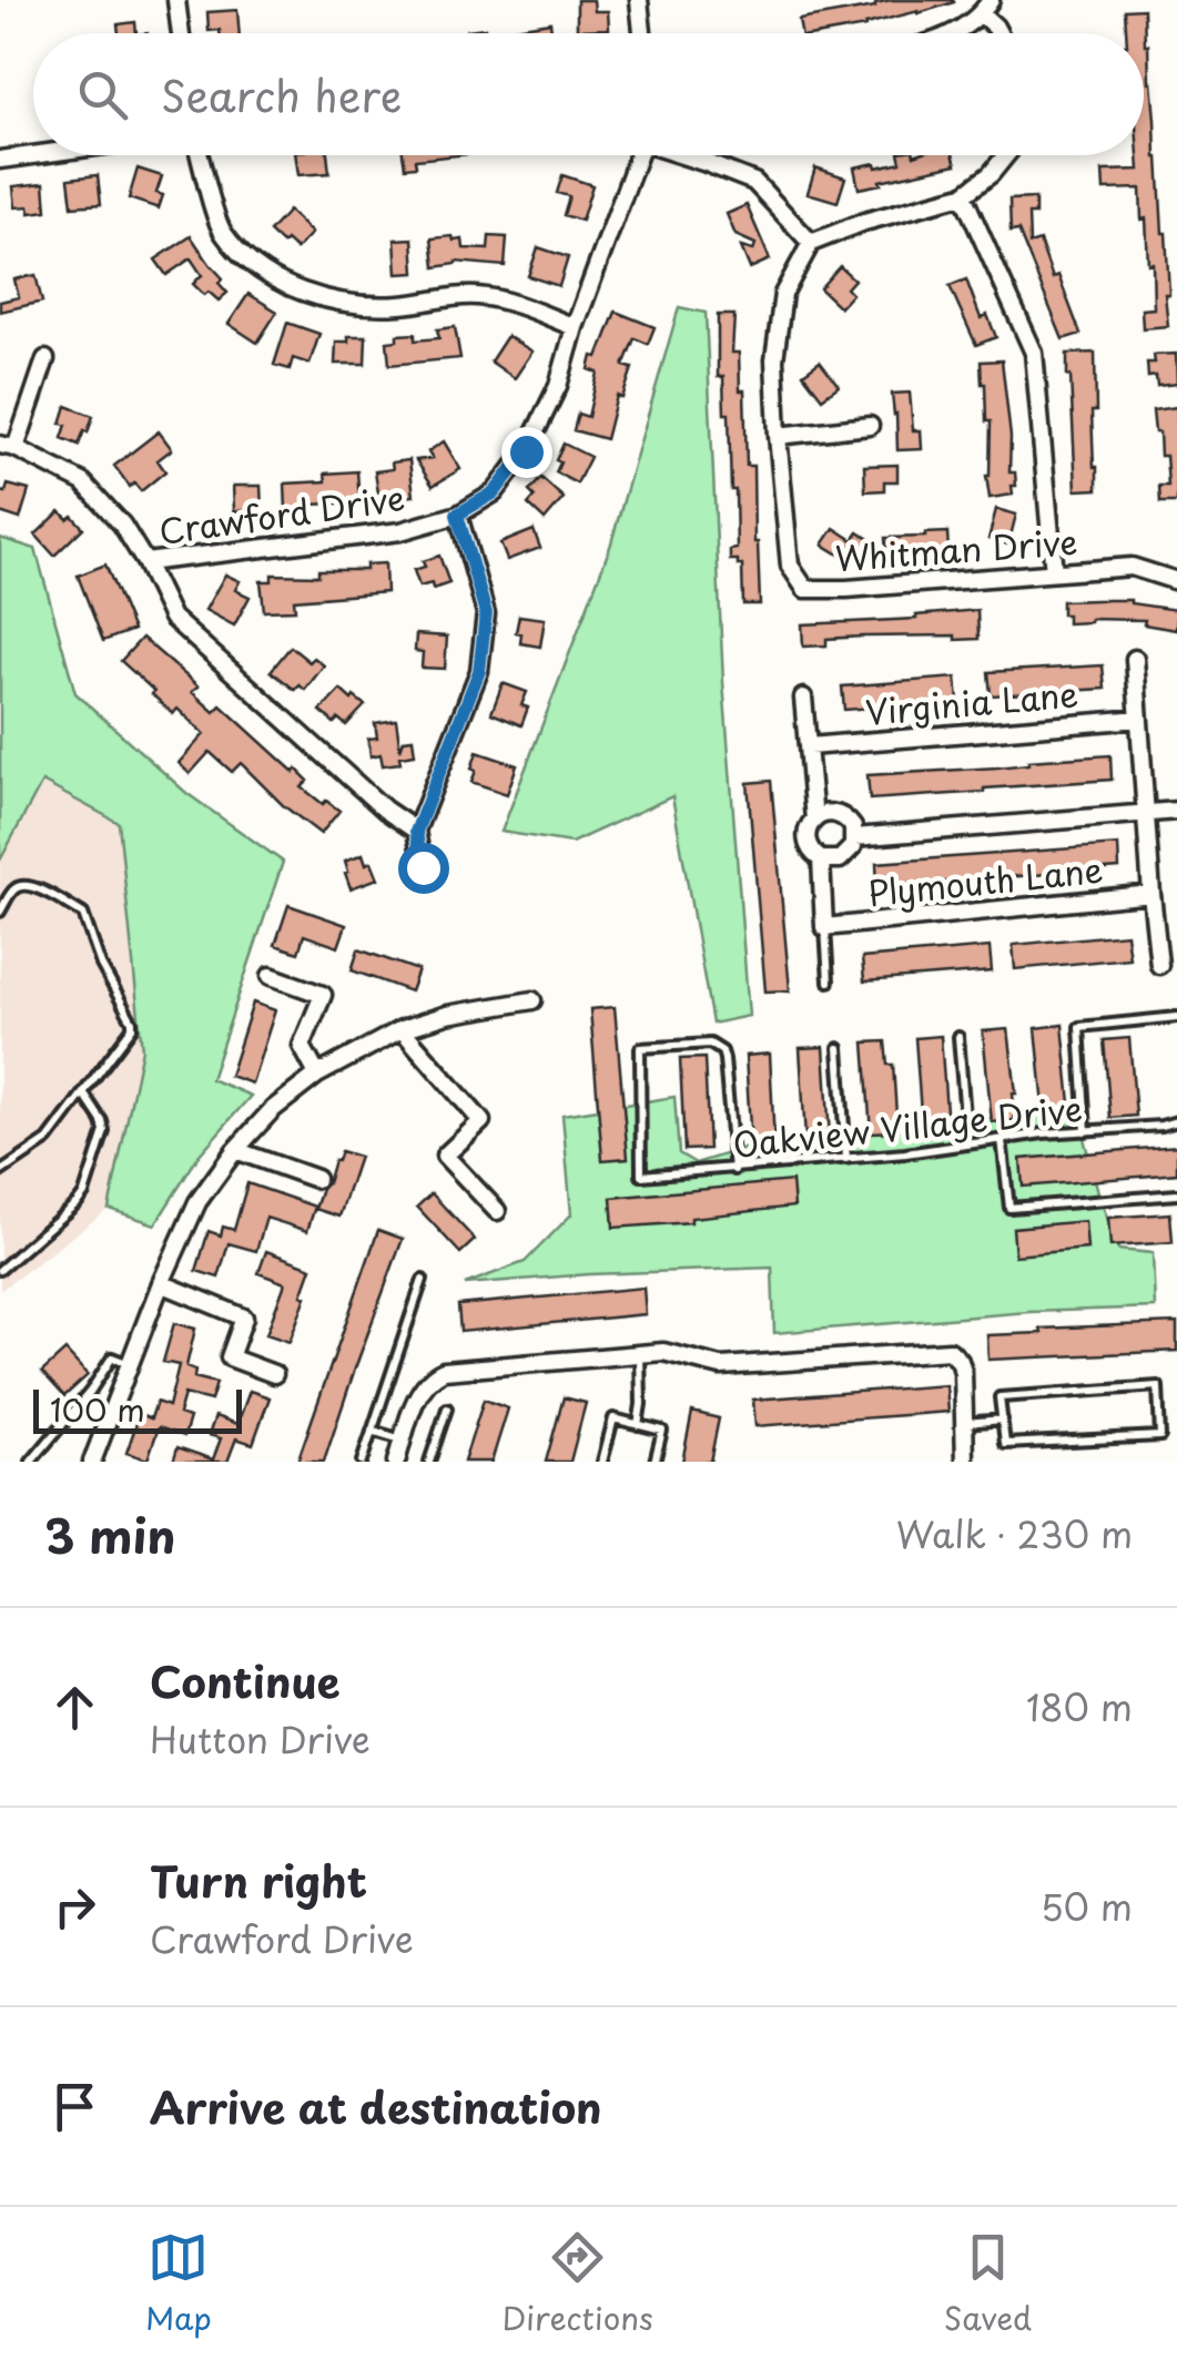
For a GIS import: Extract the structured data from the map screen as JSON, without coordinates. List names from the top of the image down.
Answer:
{
  "streets": {
    "street": [
      "Crawford Drive",
      "Whitman Drive",
      "Virginia Lane",
      "Plymouth Lane"
    ],
    "lane": ["Oakview Village Drive"]
  },
  "scale_bar": "100 m",
  "page": {
    "search": "Search here",
    "scale": "100 m",
    "heading": ["3 min", "Walk · 230 m"],
    "list": [
      ["Continue", "Hutton Drive", "180 m"],
      ["Turn right", "Crawford Drive", "50 m"],
      "Arrive at destination"
    ],
    "nav": ["Map", "Directions", "Saved"]
  }
}
